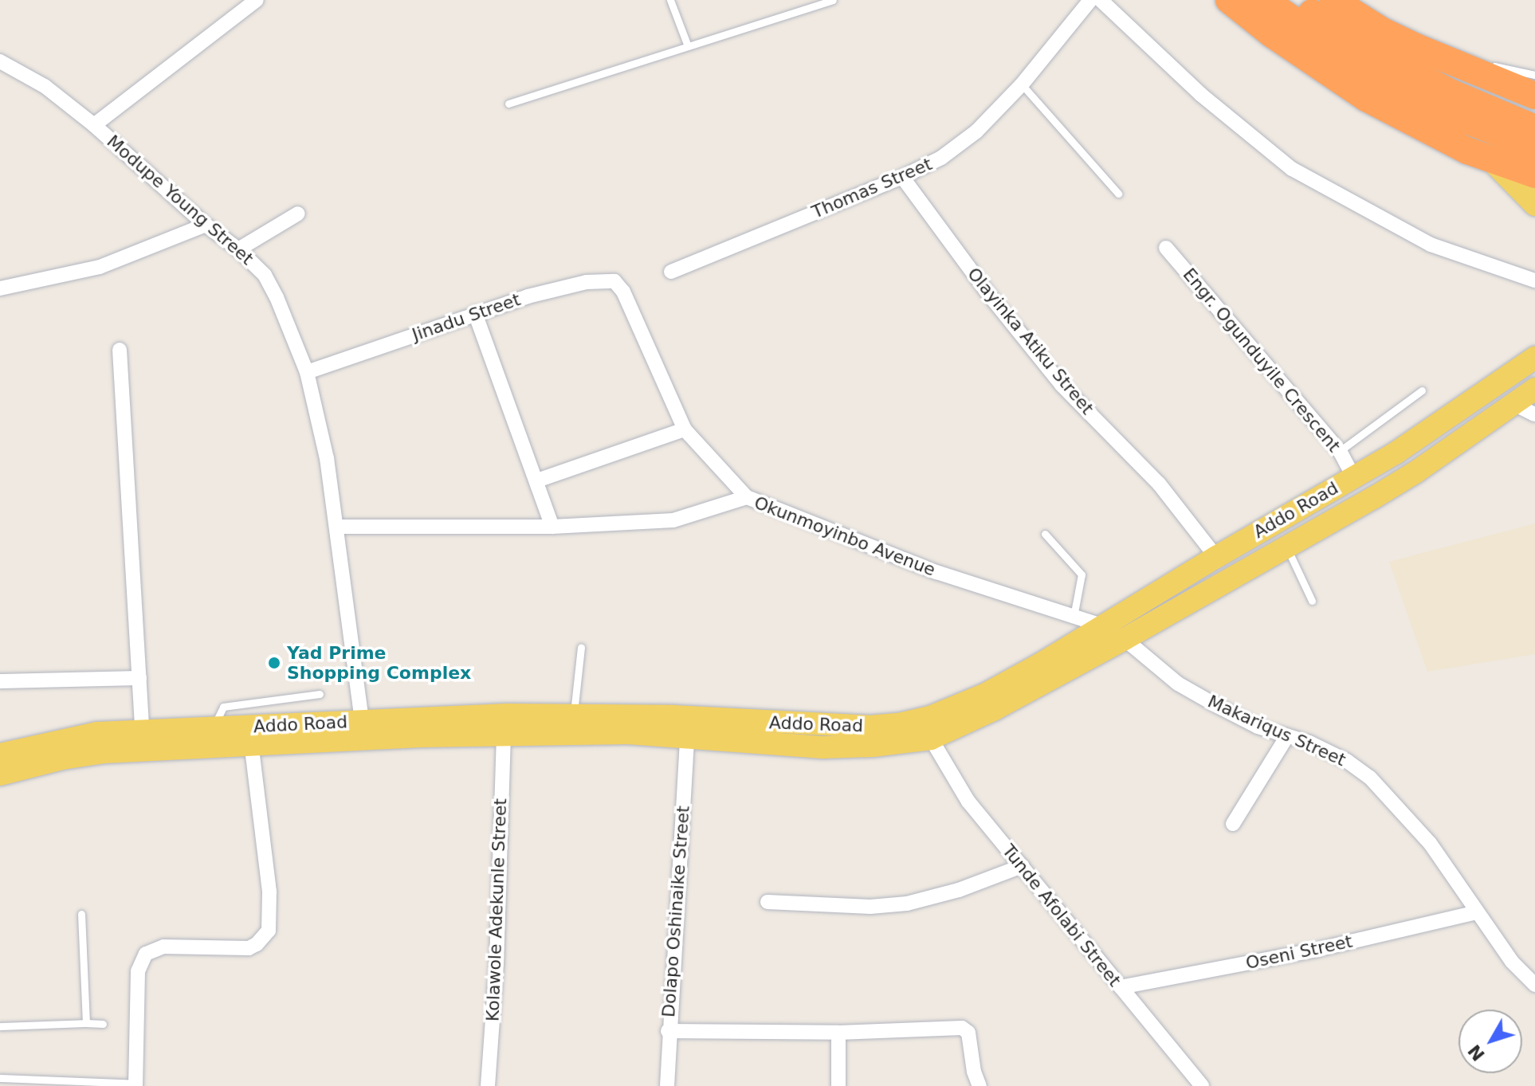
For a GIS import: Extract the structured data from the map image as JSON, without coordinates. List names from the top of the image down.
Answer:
{
  "streets": {
    "main road": ["Addo Road"],
    "street": [
      "Thomas Street",
      "Modupe Young Street",
      "Jinadu Street",
      "Olayinka Atiku Street",
      "Engr. Ogunduyile Crescent",
      "Okunmoyinbo Avenue",
      "Makariqus Street",
      "Kolawole Adekunle Street",
      "Dolapo Oshinaike Street",
      "Tunde Afolabi Street",
      "Oseni Street"
    ]
  },
  "crossings": [
    ["Thomas Street", "Olayinka Atiku Street"],
    ["Modupe Young Street", "Jinadu Street"],
    ["Modupe Young Street", "Addo Road"],
    ["Jinadu Street", "Okunmoyinbo Avenue"],
    ["Olayinka Atiku Street", "Addo Road"],
    ["Engr. Ogunduyile Crescent", "Addo Road"],
    ["Addo Road", "Okunmoyinbo Avenue"],
    ["Addo Road", "Makariqus Street"],
    ["Addo Road", "Kolawole Adekunle Street"],
    ["Addo Road", "Dolapo Oshinaike Street"],
    ["Addo Road", "Tunde Afolabi Street"],
    ["Makariqus Street", "Oseni Street"],
    ["Tunde Afolabi Street", "Oseni Street"]
  ],
  "places": ["Yad Prime Shopping Complex"],
  "north": "bottom left"
}
